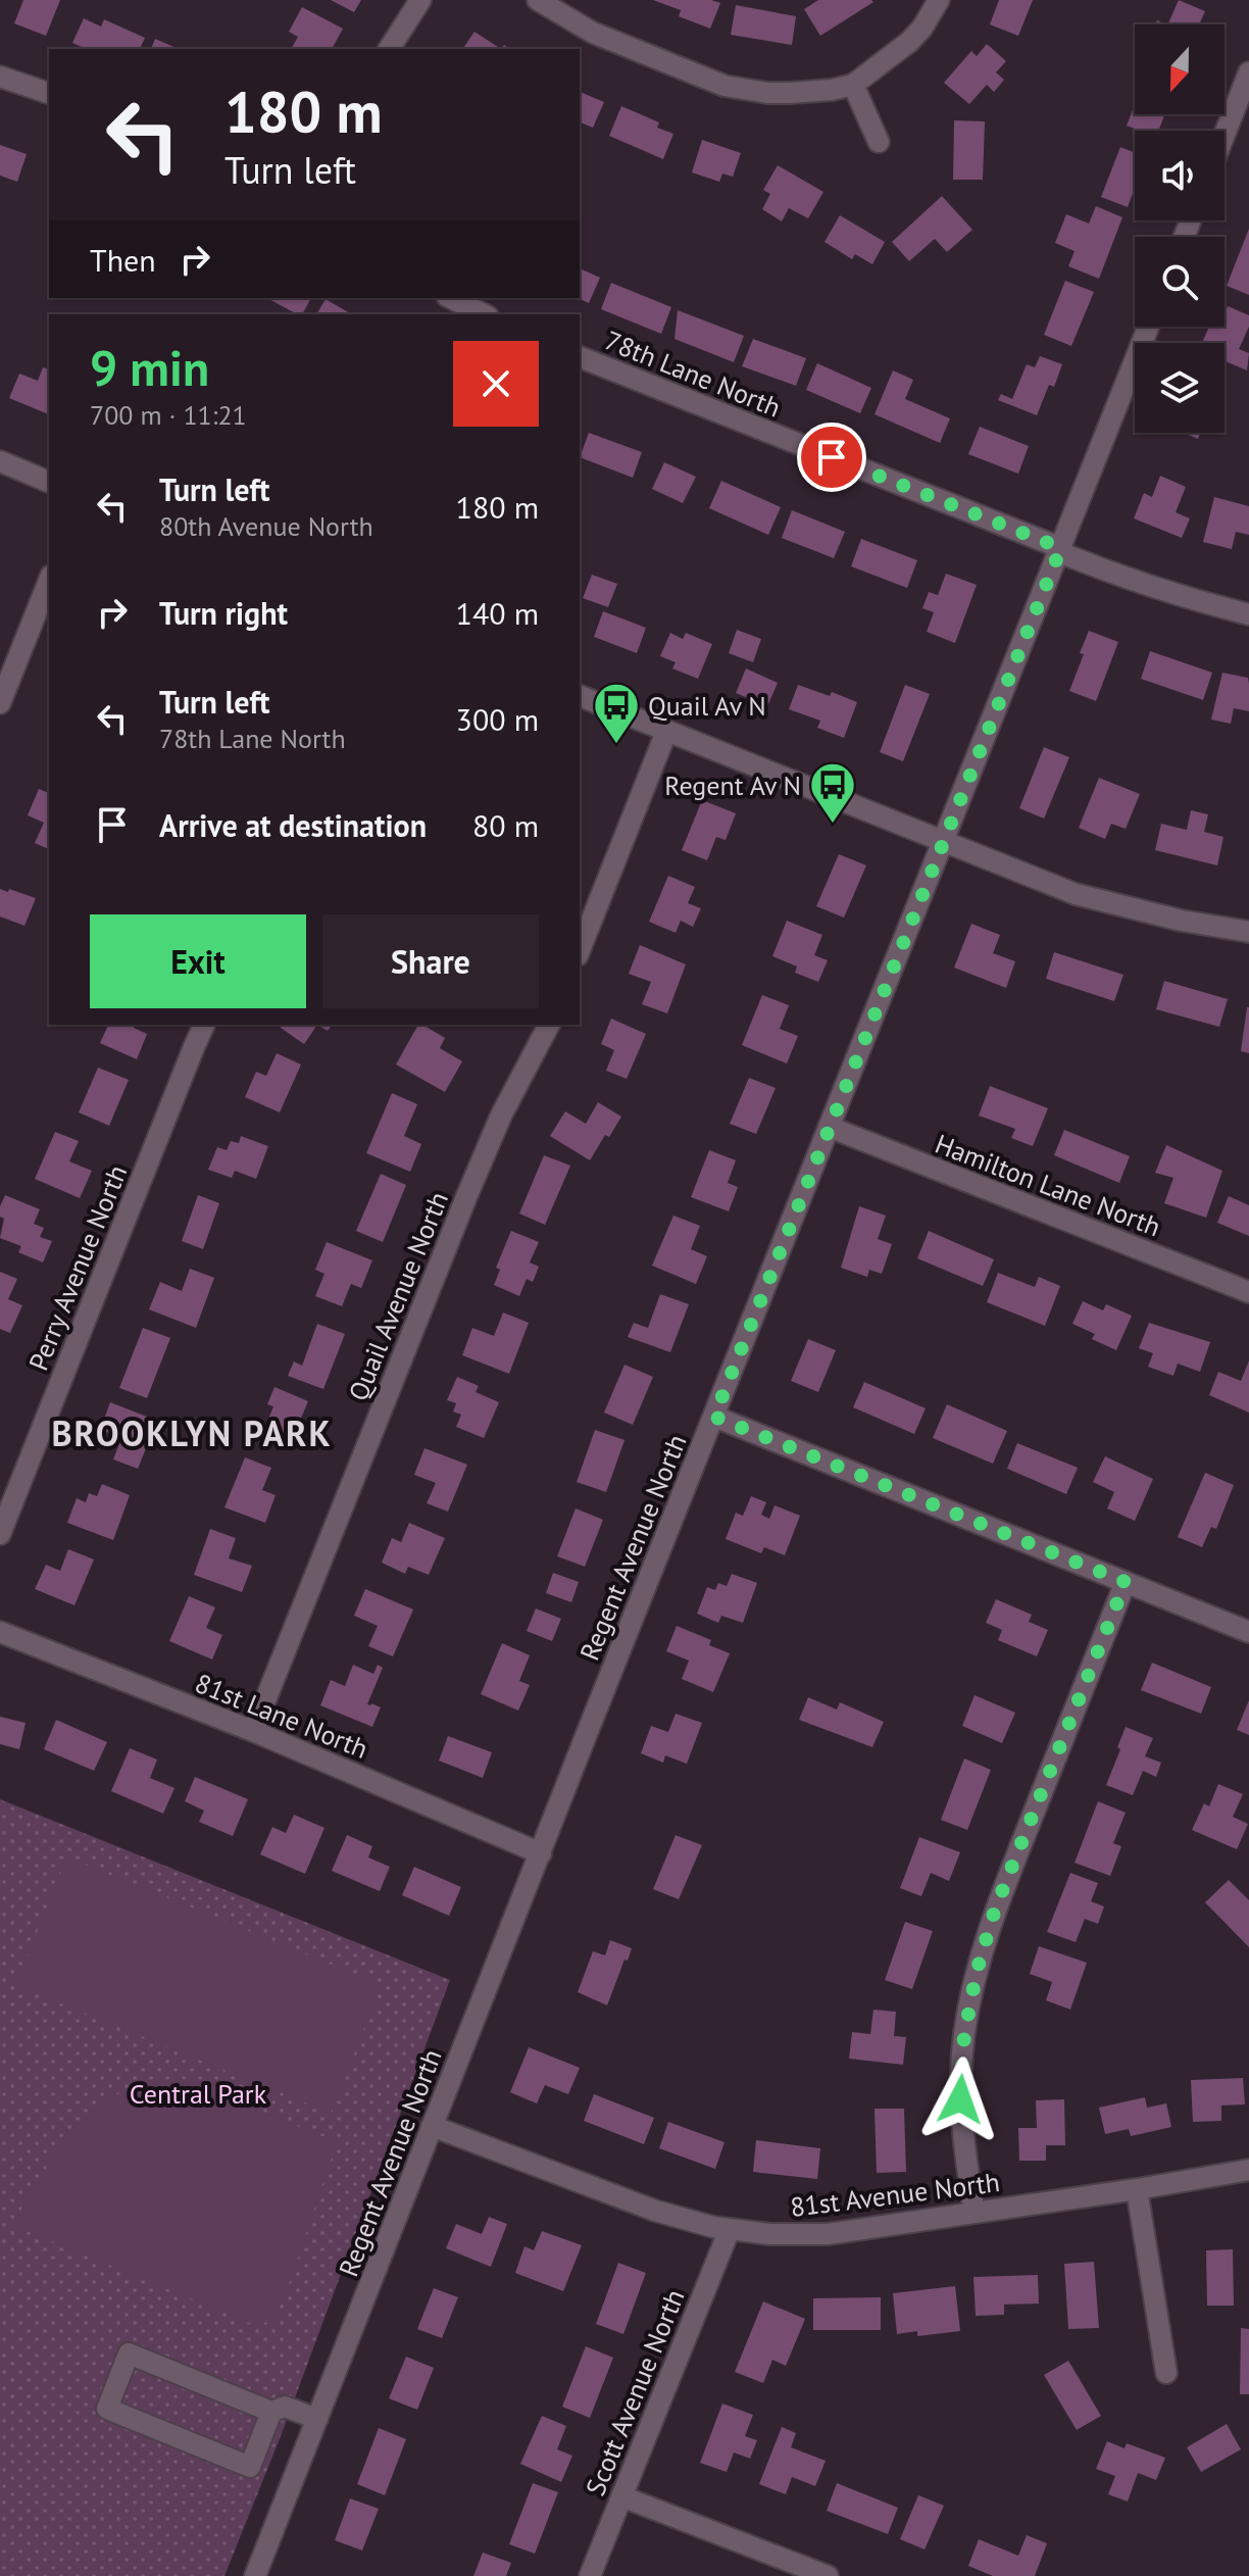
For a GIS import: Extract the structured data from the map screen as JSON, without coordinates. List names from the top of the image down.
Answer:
{
  "streets": {
    "street": [
      "78th Lane North",
      "Hamilton Lane North",
      "Perry Avenue North",
      "Quail Avenue North",
      "Regent Avenue North",
      "81st Lane North",
      "81st Avenue North",
      "Scott Avenue North"
    ]
  },
  "crossings": [
    ["78th Lane North", "Regent Avenue North"],
    ["Hamilton Lane North", "Regent Avenue North"],
    ["Quail Avenue North", "81st Lane North"],
    ["Regent Avenue North", "81st Lane North"],
    ["Regent Avenue North", "81st Avenue North"],
    ["81st Avenue North", "Scott Avenue North"]
  ],
  "districts": ["BROOKLYN PARK"],
  "parks": ["Central Park"],
  "places": {
    "bus stop": ["Quail Av N", "Regent Av N"]
  },
  "north": "bottom",
  "page": {
    "turn": ["180 m", "Turn left"],
    "then": "Then",
    "heading": ["9 min", "700 m · 11:21"],
    "list": [
      {
        "name": "Turn left",
        "note": "80th Avenue North",
        "value": "180 m"
      },
      {
        "name": "Turn right",
        "value": "140 m"
      },
      {
        "name": "Turn left",
        "note": "78th Lane North",
        "value": "300 m"
      },
      {
        "name": "Arrive at destination",
        "value": "80 m"
      }
    ],
    "buttons": ["Exit", "Share"]
  }
}
